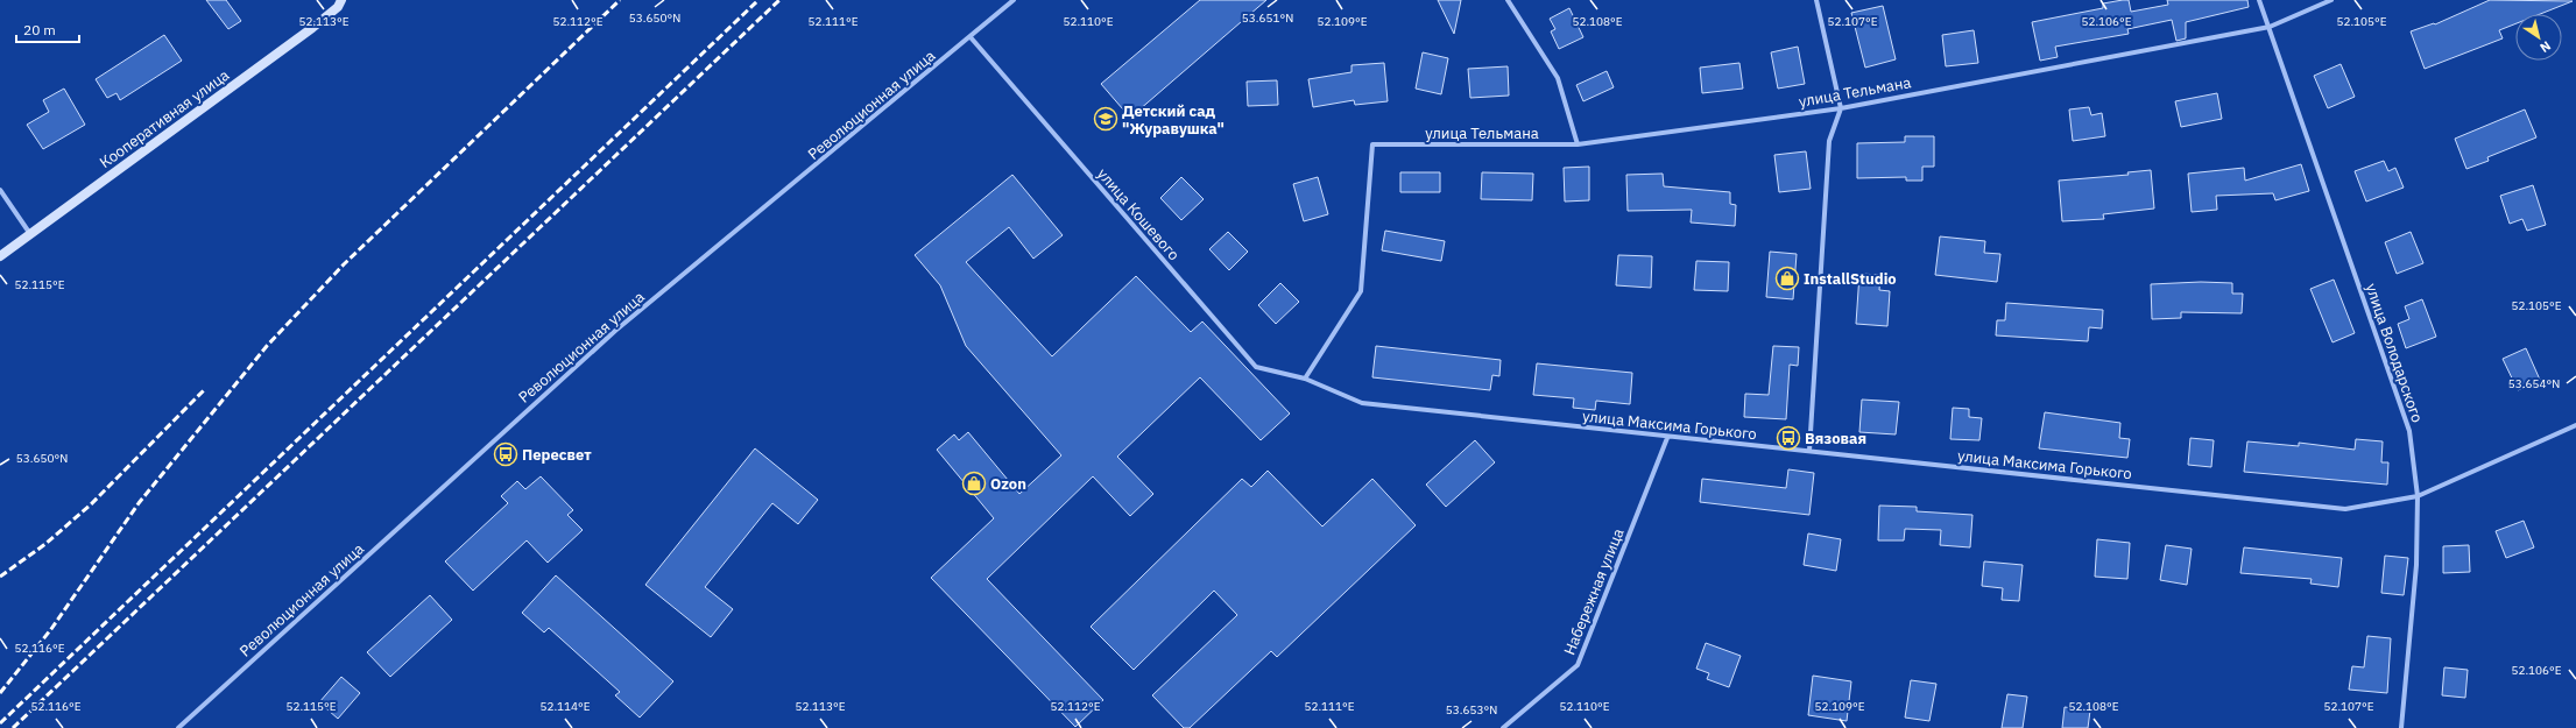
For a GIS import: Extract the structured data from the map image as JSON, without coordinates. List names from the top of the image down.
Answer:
{
  "streets": {
    "street": [
      "улица Тельмана",
      "Революционная улица",
      "Кооперативная улица",
      "улица Кошевого",
      "улица Володарского",
      "улица Максима Горького",
      "Набережная улица"
    ]
  },
  "crossings": [
    ["улица Тельмана", "улица Кошевого"],
    ["улица Тельмана", "улица Володарского"],
    ["улица Тельмана", "улица Максима Горького"],
    ["Революционная улица", "улица Кошевого"],
    ["улица Кошевого", "улица Максима Горького"],
    ["улица Володарского", "улица Максима Горького"],
    ["улица Максима Горького", "Набережная улица"]
  ],
  "places": {
    "school or university": ["Детский сад \"Журавушка\""],
    "shop": ["InstallStudio", "Ozon"],
    "bus stop": ["Вязовая", "Пересвет"]
  },
  "scale_bar": "20 m",
  "north": "bottom right",
  "coordinates": [
    "53.650°N",
    "53.651°N",
    "52.113°E",
    "52.112°E",
    "52.111°E",
    "52.110°E",
    "52.109°E",
    "52.106°E",
    "52.108°E",
    "52.107°E",
    "52.105°E",
    "52.115°E",
    "53.654°N",
    "52.116°E",
    "52.114°E",
    "53.653°N"
  ]
}
